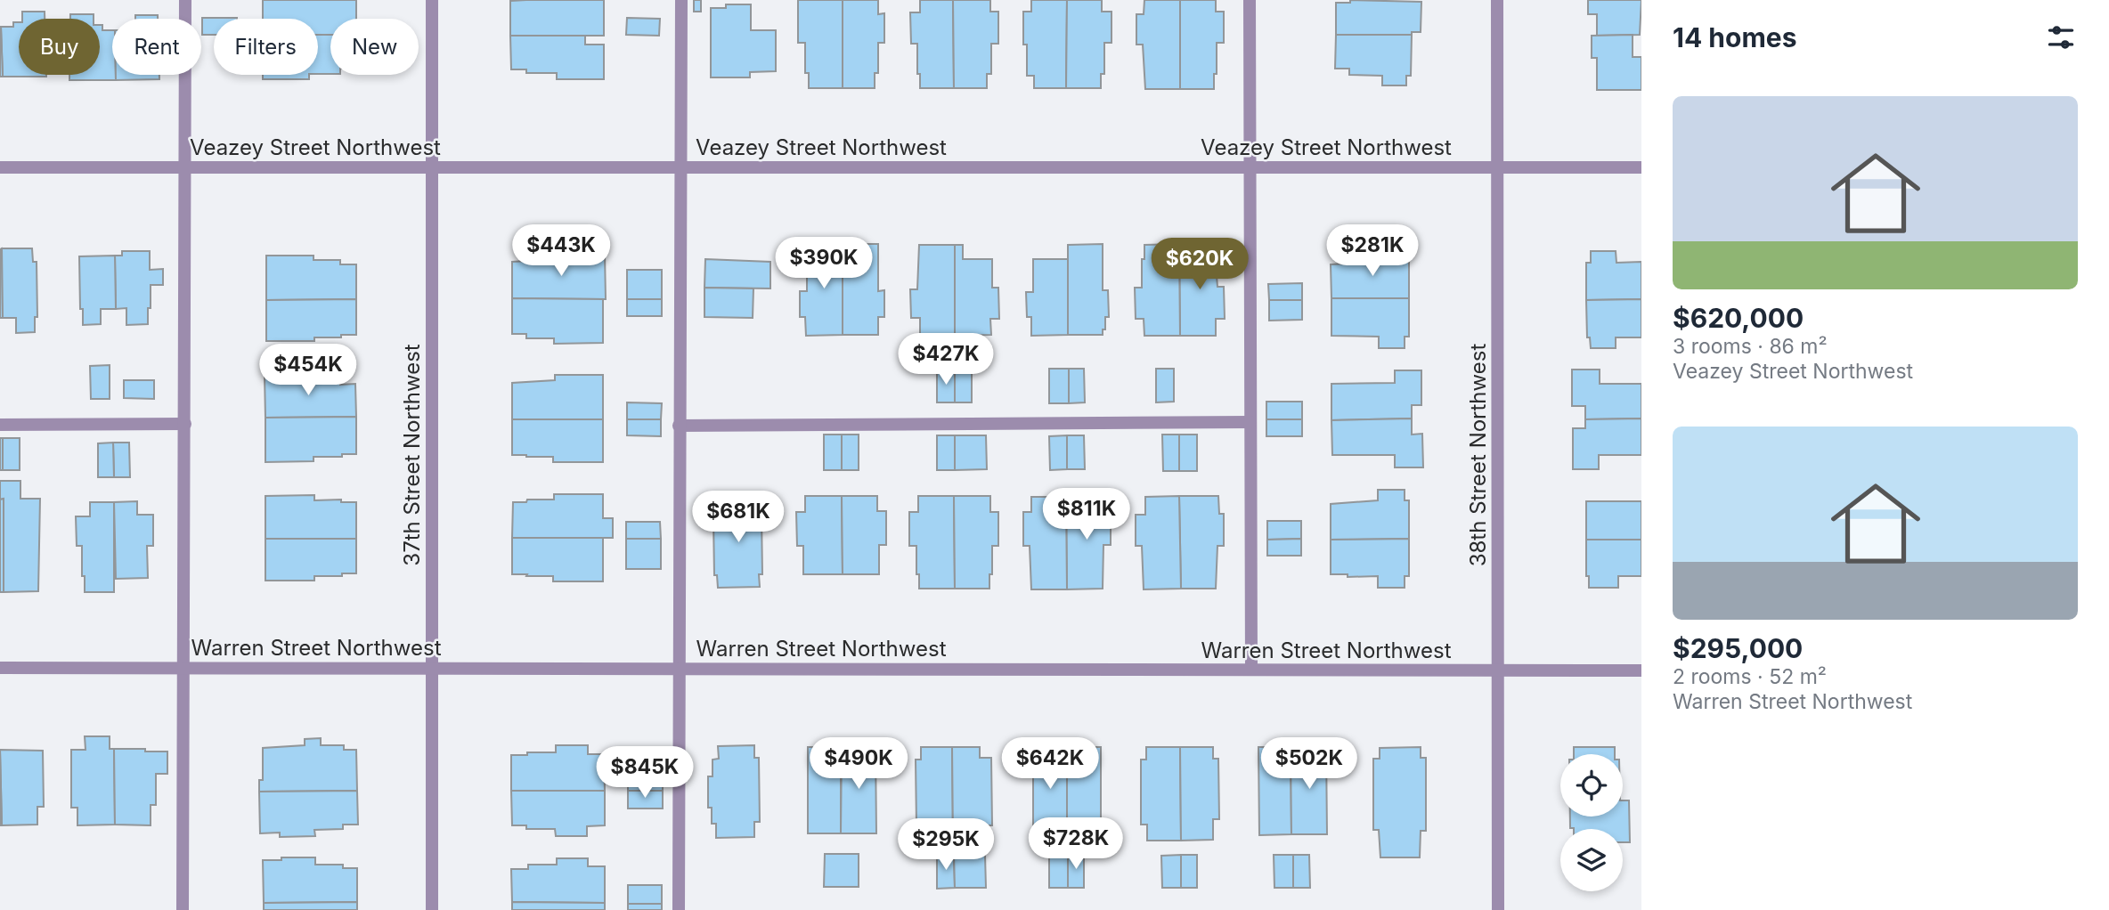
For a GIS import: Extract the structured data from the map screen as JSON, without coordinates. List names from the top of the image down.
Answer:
{
  "streets": {
    "street": [
      "Veazey Street Northwest",
      "37th Street Northwest",
      "38th Street Northwest",
      "Warren Street Northwest"
    ]
  },
  "crossings": [
    ["Veazey Street Northwest", "37th Street Northwest"],
    ["Veazey Street Northwest", "38th Street Northwest"],
    ["37th Street Northwest", "Warren Street Northwest"],
    ["38th Street Northwest", "Warren Street Northwest"]
  ],
  "page": {
    "heading": "14 homes",
    "chip": [
      "Buy",
      "Rent",
      "Filters",
      "New"
    ],
    "list": [
      {
        "name": "$620,000",
        "note": "3 rooms · 86 m² · Veazey Street Northwest"
      },
      {
        "name": "$295,000",
        "note": "2 rooms · 52 m² · Warren Street Northwest"
      }
    ],
    "price": [
      "$443K",
      "$281K",
      "$390K",
      "$620K",
      "$427K",
      "$454K",
      "$811K",
      "$681K",
      "$490K",
      "$642K",
      "$502K",
      "$845K",
      "$728K",
      "$295K"
    ]
  }
}
